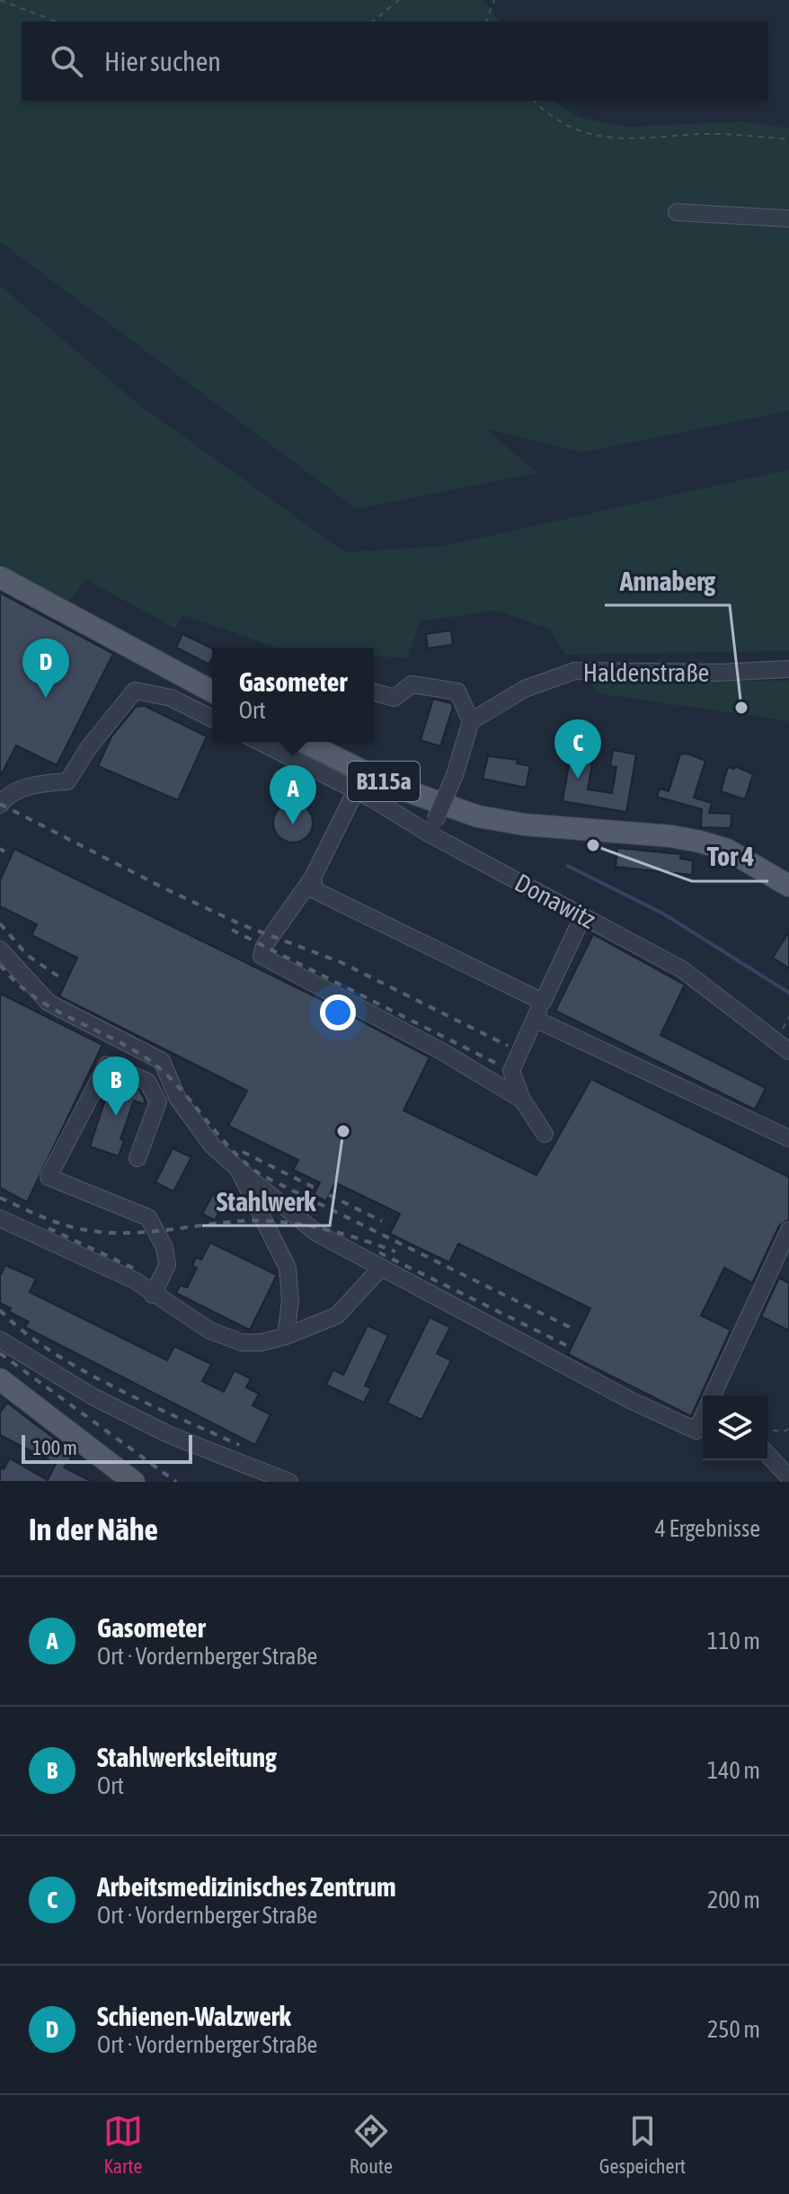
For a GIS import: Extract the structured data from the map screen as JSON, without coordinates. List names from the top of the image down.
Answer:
{
  "streets": {
    "main road": ["B115a"],
    "street": ["Haldenstraße", "Donawitz"]
  },
  "places": ["Annaberg", "Tor 4", "Stahlwerk"],
  "scale_bar": "100 m",
  "page": {
    "search": "Hier suchen",
    "pins": [
      "D",
      "C",
      "A",
      "B"
    ],
    "popup": ["Gasometer", "Ort"],
    "scale": "100 m",
    "heading": ["In der Nähe", "4 Ergebnisse"],
    "list": [
      {
        "mark": "A",
        "name": "Gasometer",
        "note": "Ort · Vordernberger Straße",
        "value": "110 m"
      },
      {
        "mark": "B",
        "name": "Stahlwerksleitung",
        "note": "Ort",
        "value": "140 m"
      },
      {
        "mark": "C",
        "name": "Arbeitsmedizinisches Zentrum",
        "note": "Ort · Vordernberger Straße",
        "value": "200 m"
      },
      {
        "mark": "D",
        "name": "Schienen-Walzwerk",
        "note": "Ort · Vordernberger Straße",
        "value": "250 m"
      }
    ],
    "nav": ["Karte", "Route", "Gespeichert"]
  }
}
